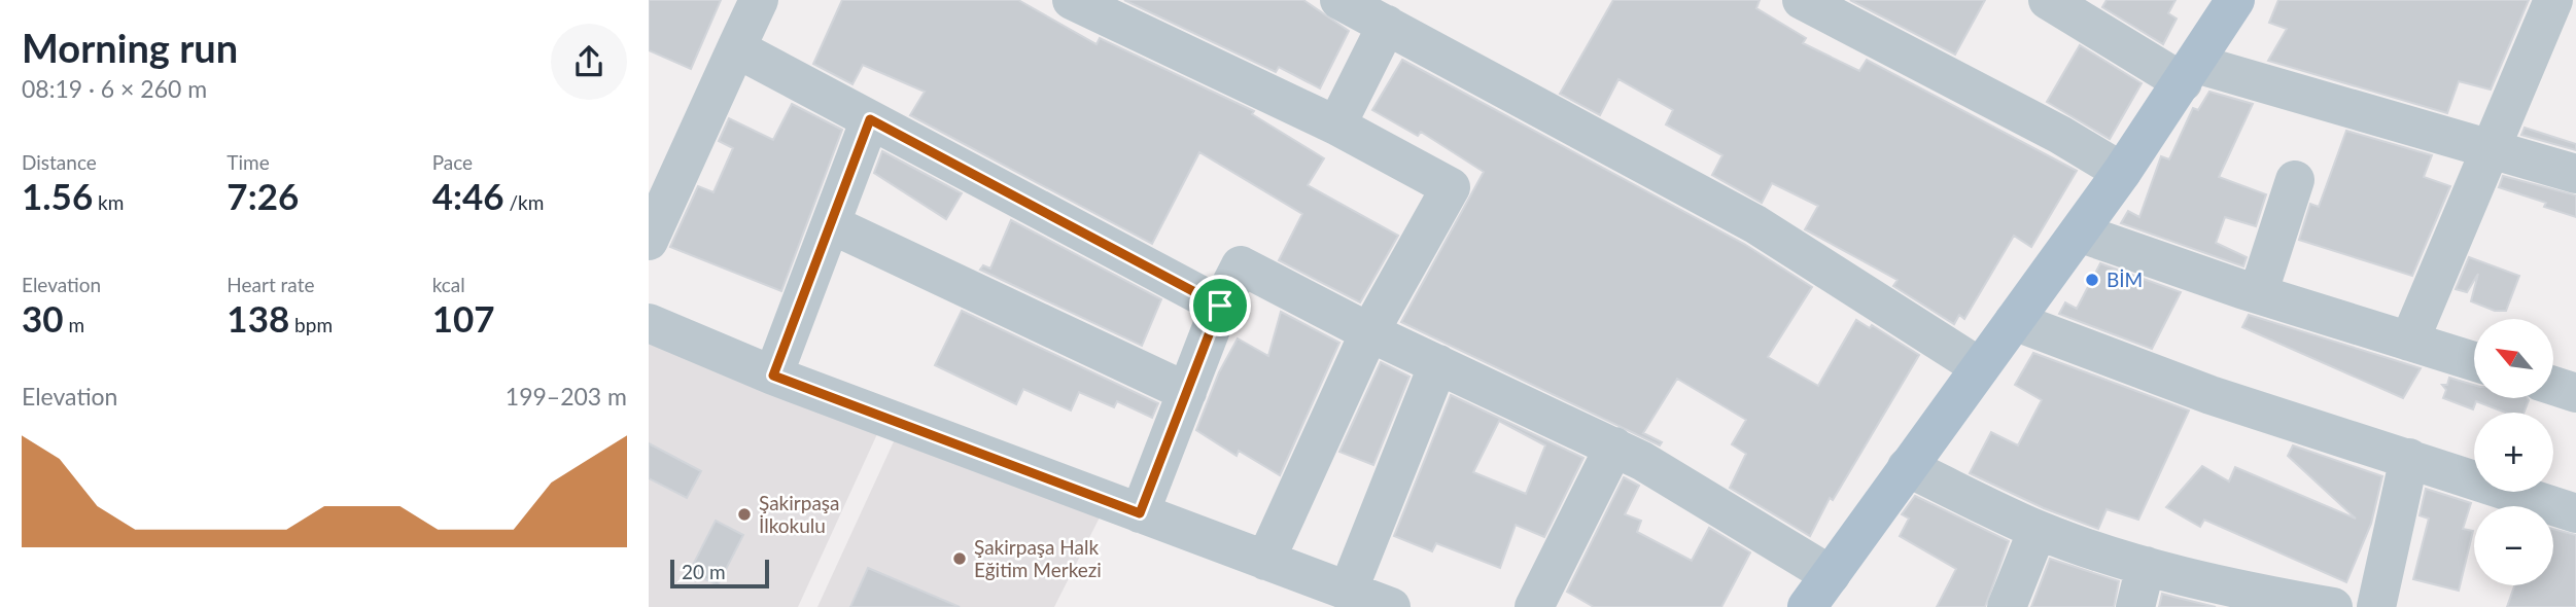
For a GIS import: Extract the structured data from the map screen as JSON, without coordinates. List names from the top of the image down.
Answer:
{
  "places": ["BİM", "Şakirpaşa İlkokulu", "Şakirpaşa Halk Eğitim Merkezi"],
  "scale_bar": "20 m",
  "north": "top left",
  "page": {
    "heading": ["Morning run", "08:19 · 6 × 260 m"],
    "stats": [
      ["Distance", "1.56 km"],
      ["Time", "7:26"],
      ["Pace", "4:46 /km"],
      ["Elevation", "30 m"],
      ["Heart rate", "138 bpm"],
      ["kcal", "107"]
    ],
    "map_buttons": ["+", "−"],
    "chart": ["Elevation", "199–203 m"],
    "scale": "20 m"
  }
}
